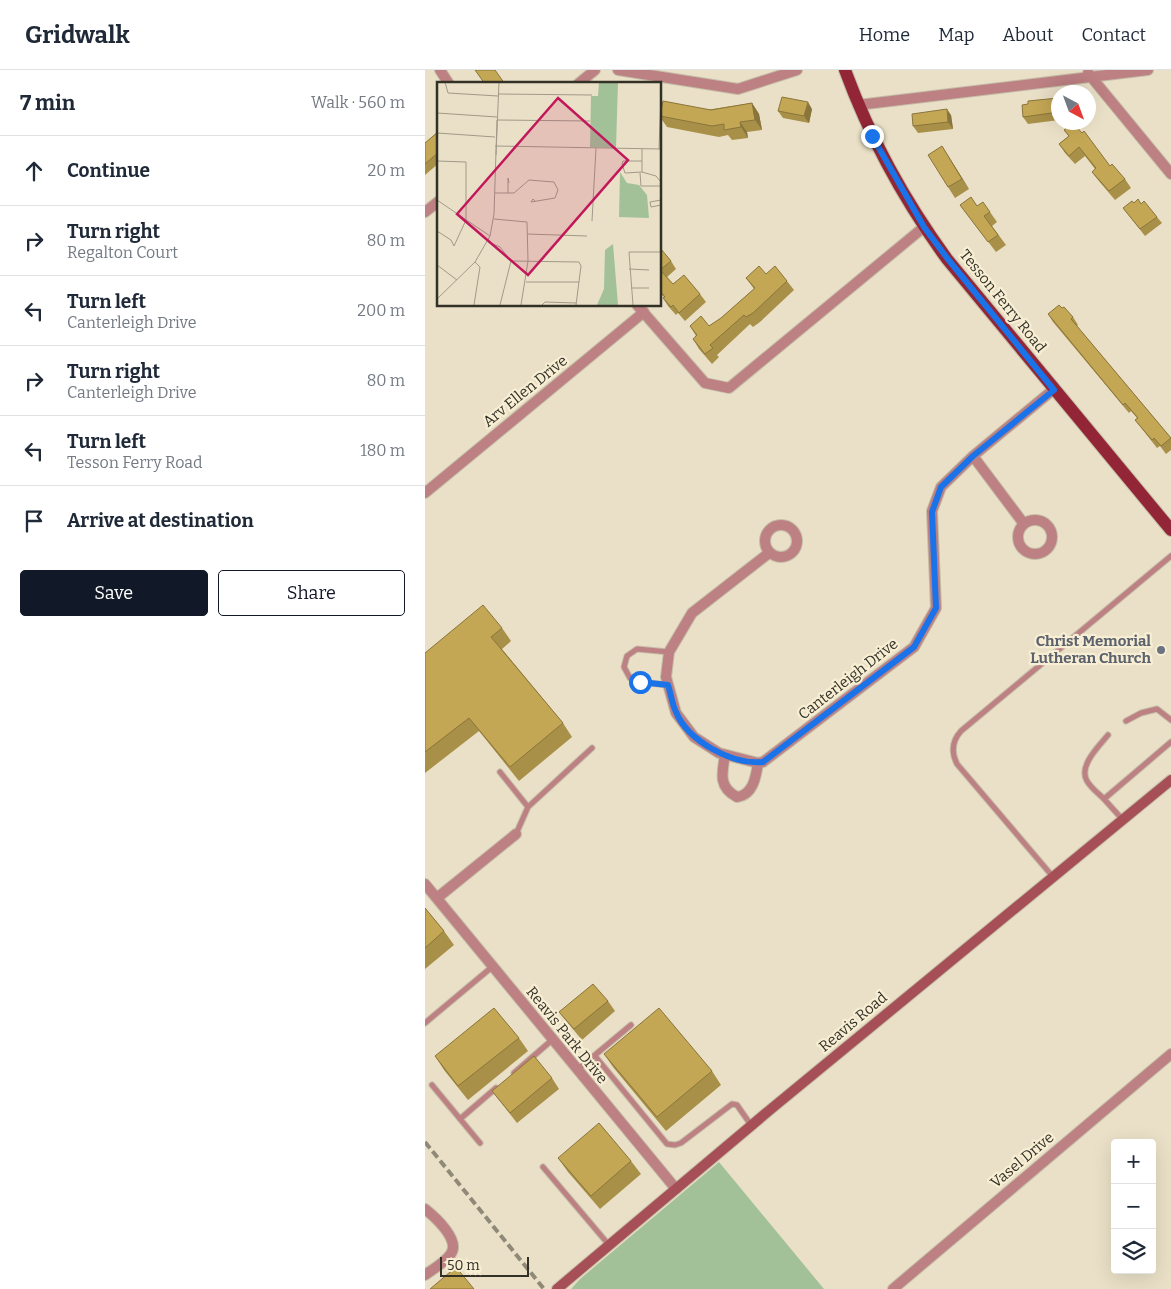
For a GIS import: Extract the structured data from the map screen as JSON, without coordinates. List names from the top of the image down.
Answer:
{
  "streets": {
    "main road": ["Tesson Ferry Road"],
    "street": [
      "Arv Ellen Drive",
      "Canterleigh Drive",
      "Reavis Road",
      "Reavis Park Drive",
      "Vasel Drive"
    ]
  },
  "crossings": [
    ["Tesson Ferry Road", "Canterleigh Drive"],
    ["Reavis Road", "Reavis Park Drive"]
  ],
  "places": ["Christ Memorial Lutheran Church"],
  "scale_bar": "50 m",
  "north": "bottom right",
  "page": {
    "header": "Gridwalk",
    "nav": [
      "Home",
      "Map",
      "About",
      "Contact"
    ],
    "heading": ["7 min", "Walk · 560 m"],
    "list": [
      ["Continue", "20 m"],
      ["Turn right", "Regalton Court", "80 m"],
      ["Turn left", "Canterleigh Drive", "200 m"],
      ["Turn right", "Canterleigh Drive", "80 m"],
      ["Turn left", "Tesson Ferry Road", "180 m"],
      "Arrive at destination"
    ],
    "buttons": ["Save", "Share"],
    "map_buttons": ["+", "−"],
    "scale": "50 m"
  }
}
